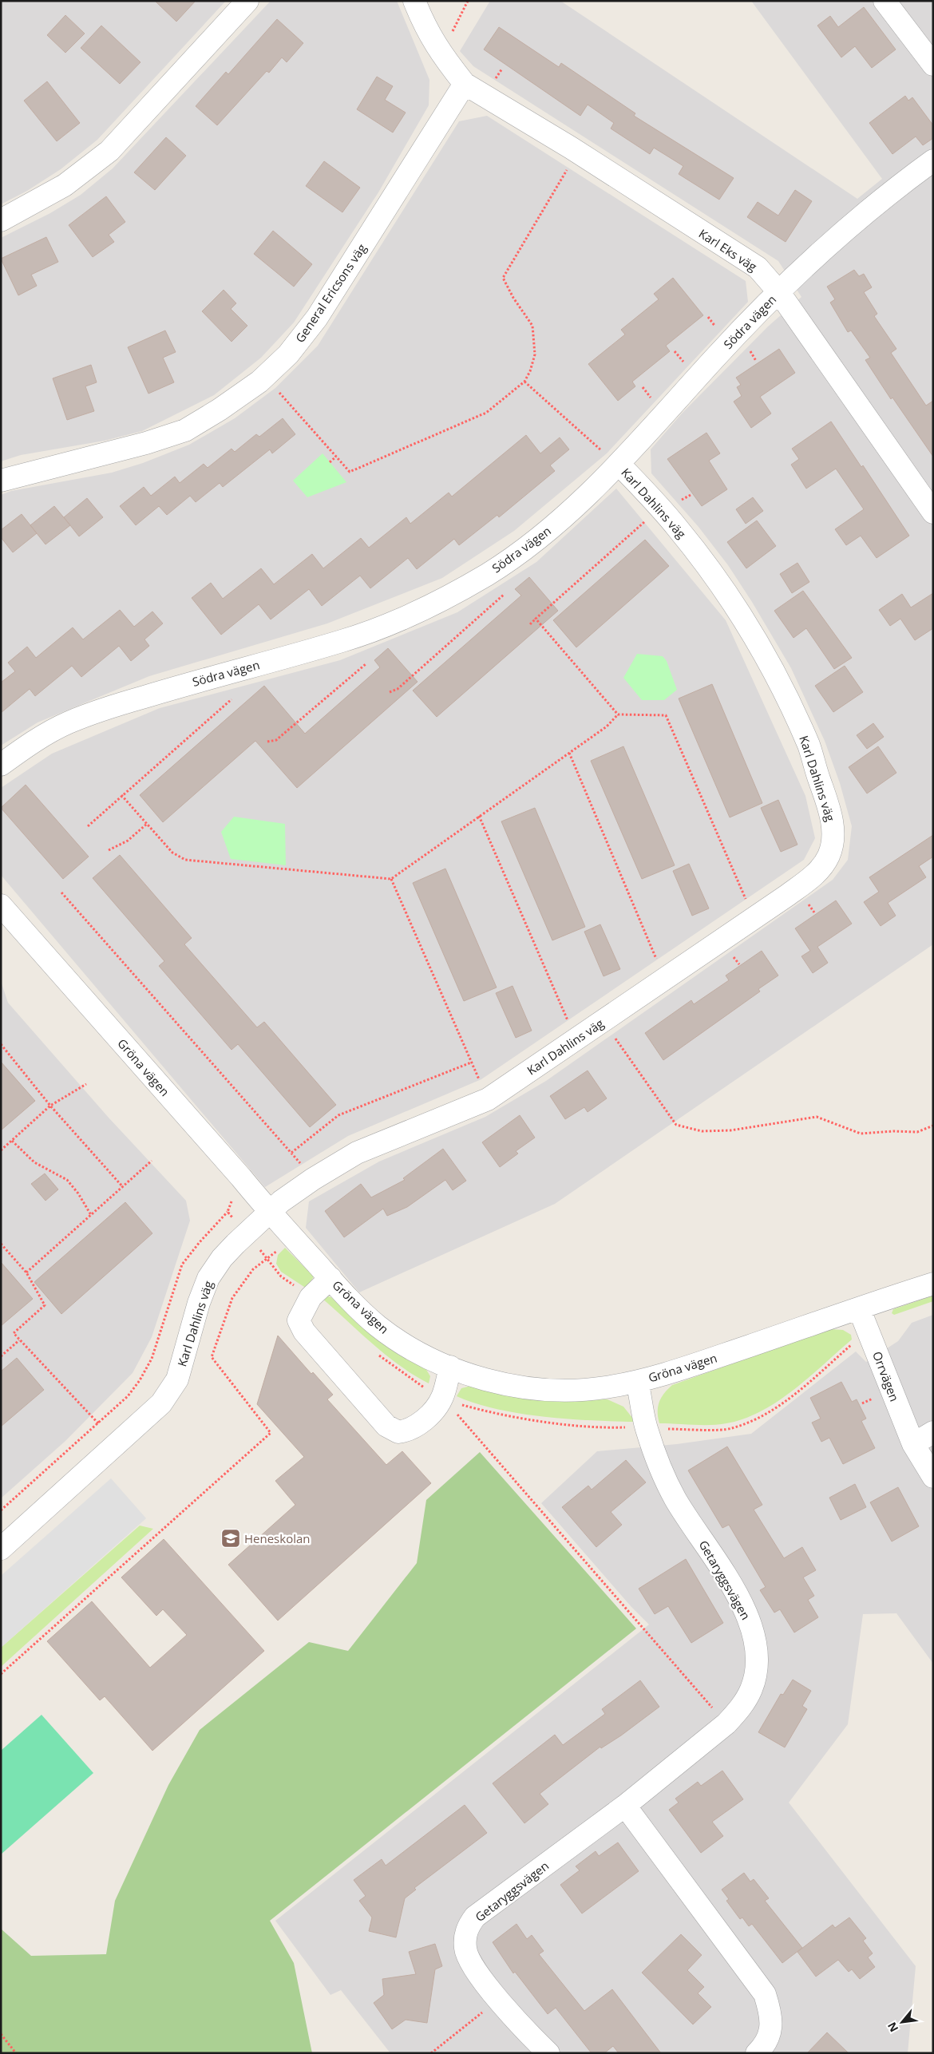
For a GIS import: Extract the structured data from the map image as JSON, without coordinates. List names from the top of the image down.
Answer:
{
  "streets": {
    "street": [
      "Karl Eks väg",
      "General Ericsons väg",
      "Södra vägen",
      "Karl Dahlins väg",
      "Gröna vägen",
      "Orrvägen",
      "Getaryggsvägen"
    ]
  },
  "crossings": [
    ["Karl Eks väg", "General Ericsons väg"],
    ["Karl Eks väg", "Södra vägen"],
    ["Södra vägen", "Karl Dahlins väg"],
    ["Karl Dahlins väg", "Gröna vägen"],
    ["Gröna vägen", "Orrvägen"],
    ["Gröna vägen", "Getaryggsvägen"]
  ],
  "places": {
    "school or university": ["Heneskolan"]
  },
  "north": "bottom left"
}
